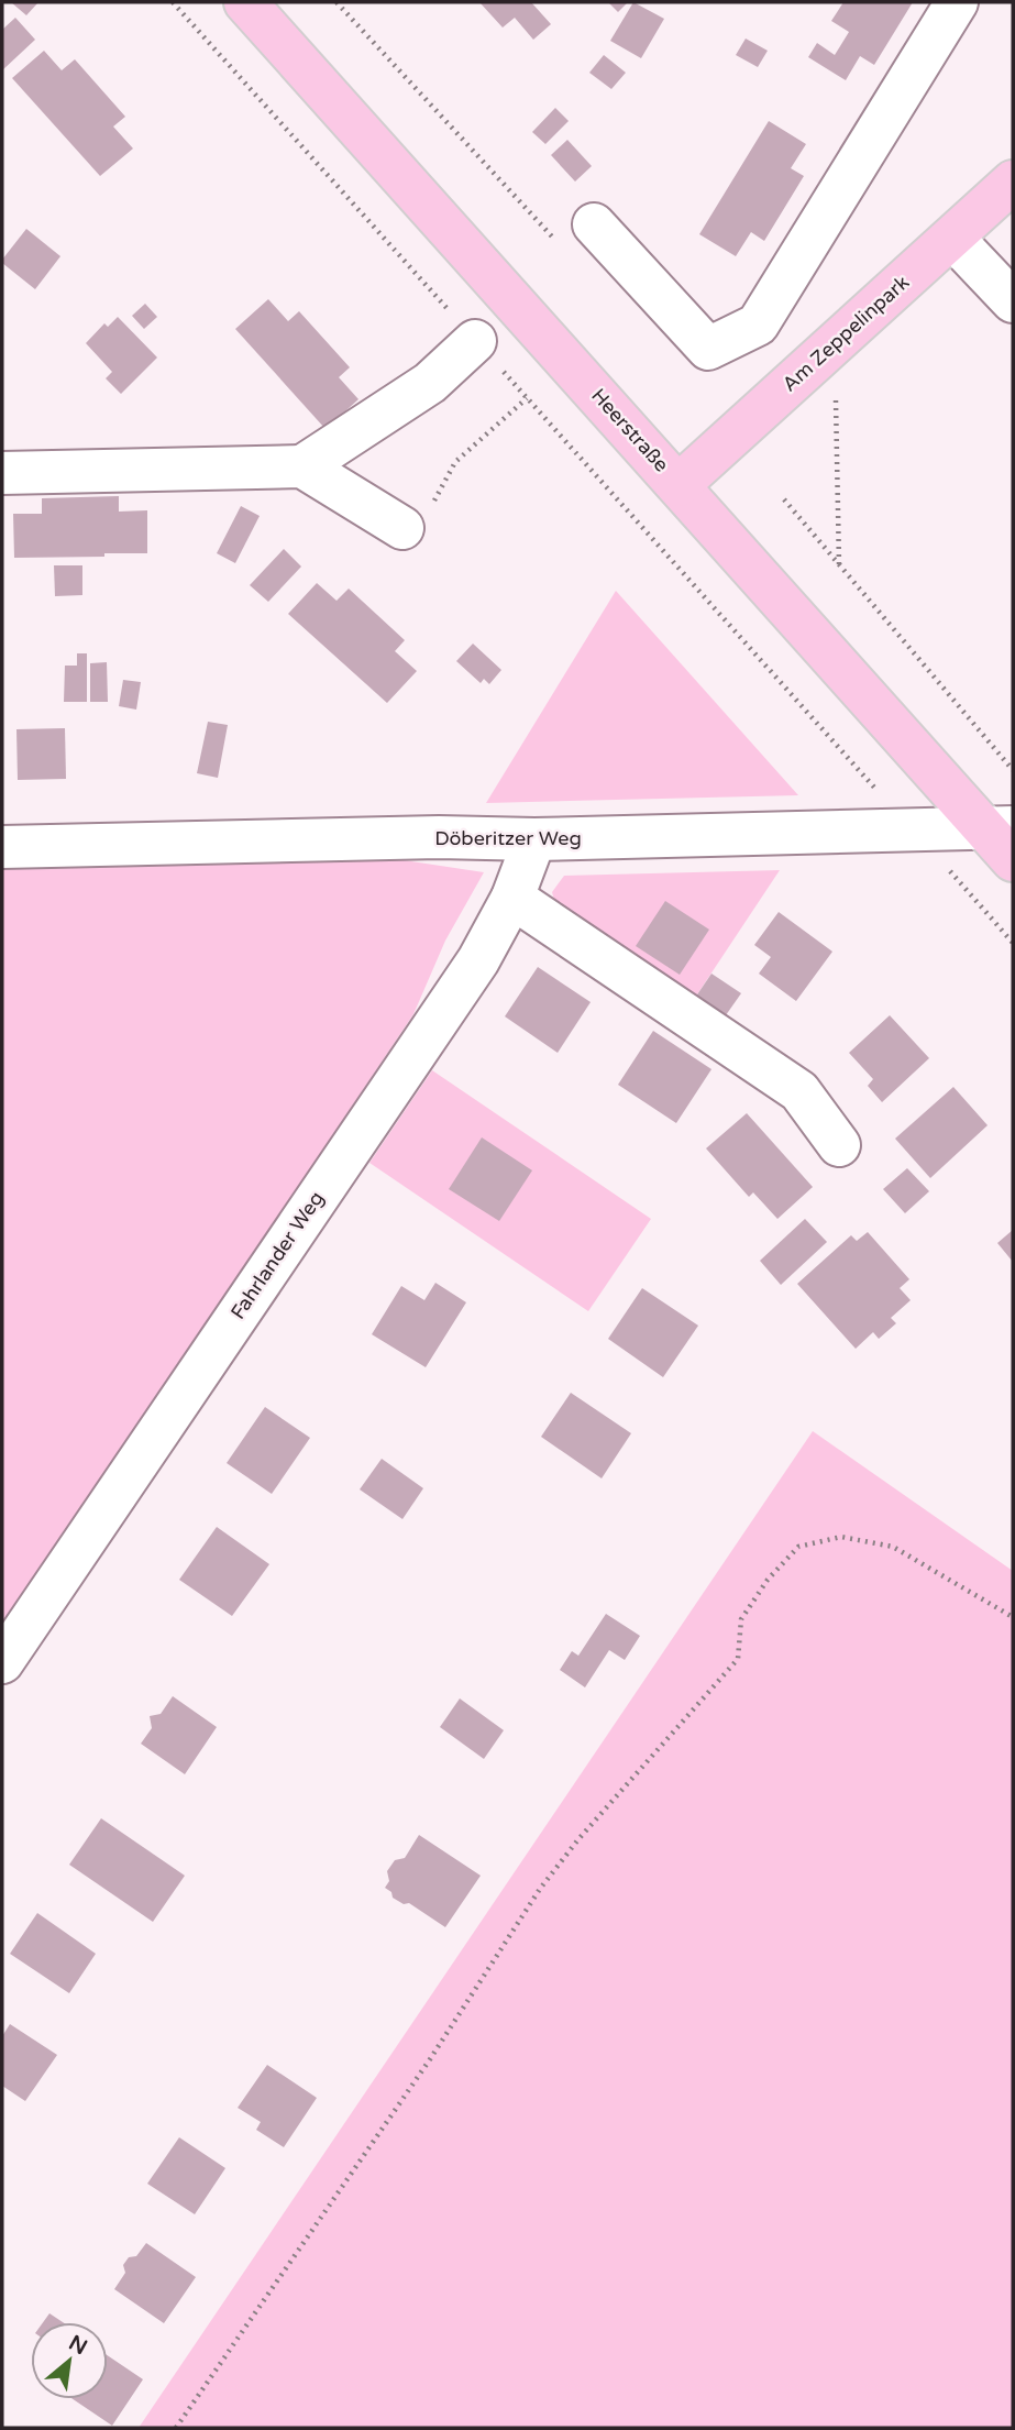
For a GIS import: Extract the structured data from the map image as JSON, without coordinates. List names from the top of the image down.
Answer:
{
  "streets": {
    "main road": ["Am Zeppelinpark", "Heerstraße"],
    "street": ["Döberitzer Weg", "Fahrlander Weg"]
  },
  "crossings": [
    ["Am Zeppelinpark", "Heerstraße"],
    ["Heerstraße", "Döberitzer Weg"],
    ["Döberitzer Weg", "Fahrlander Weg"]
  ],
  "north": "top right"
}
